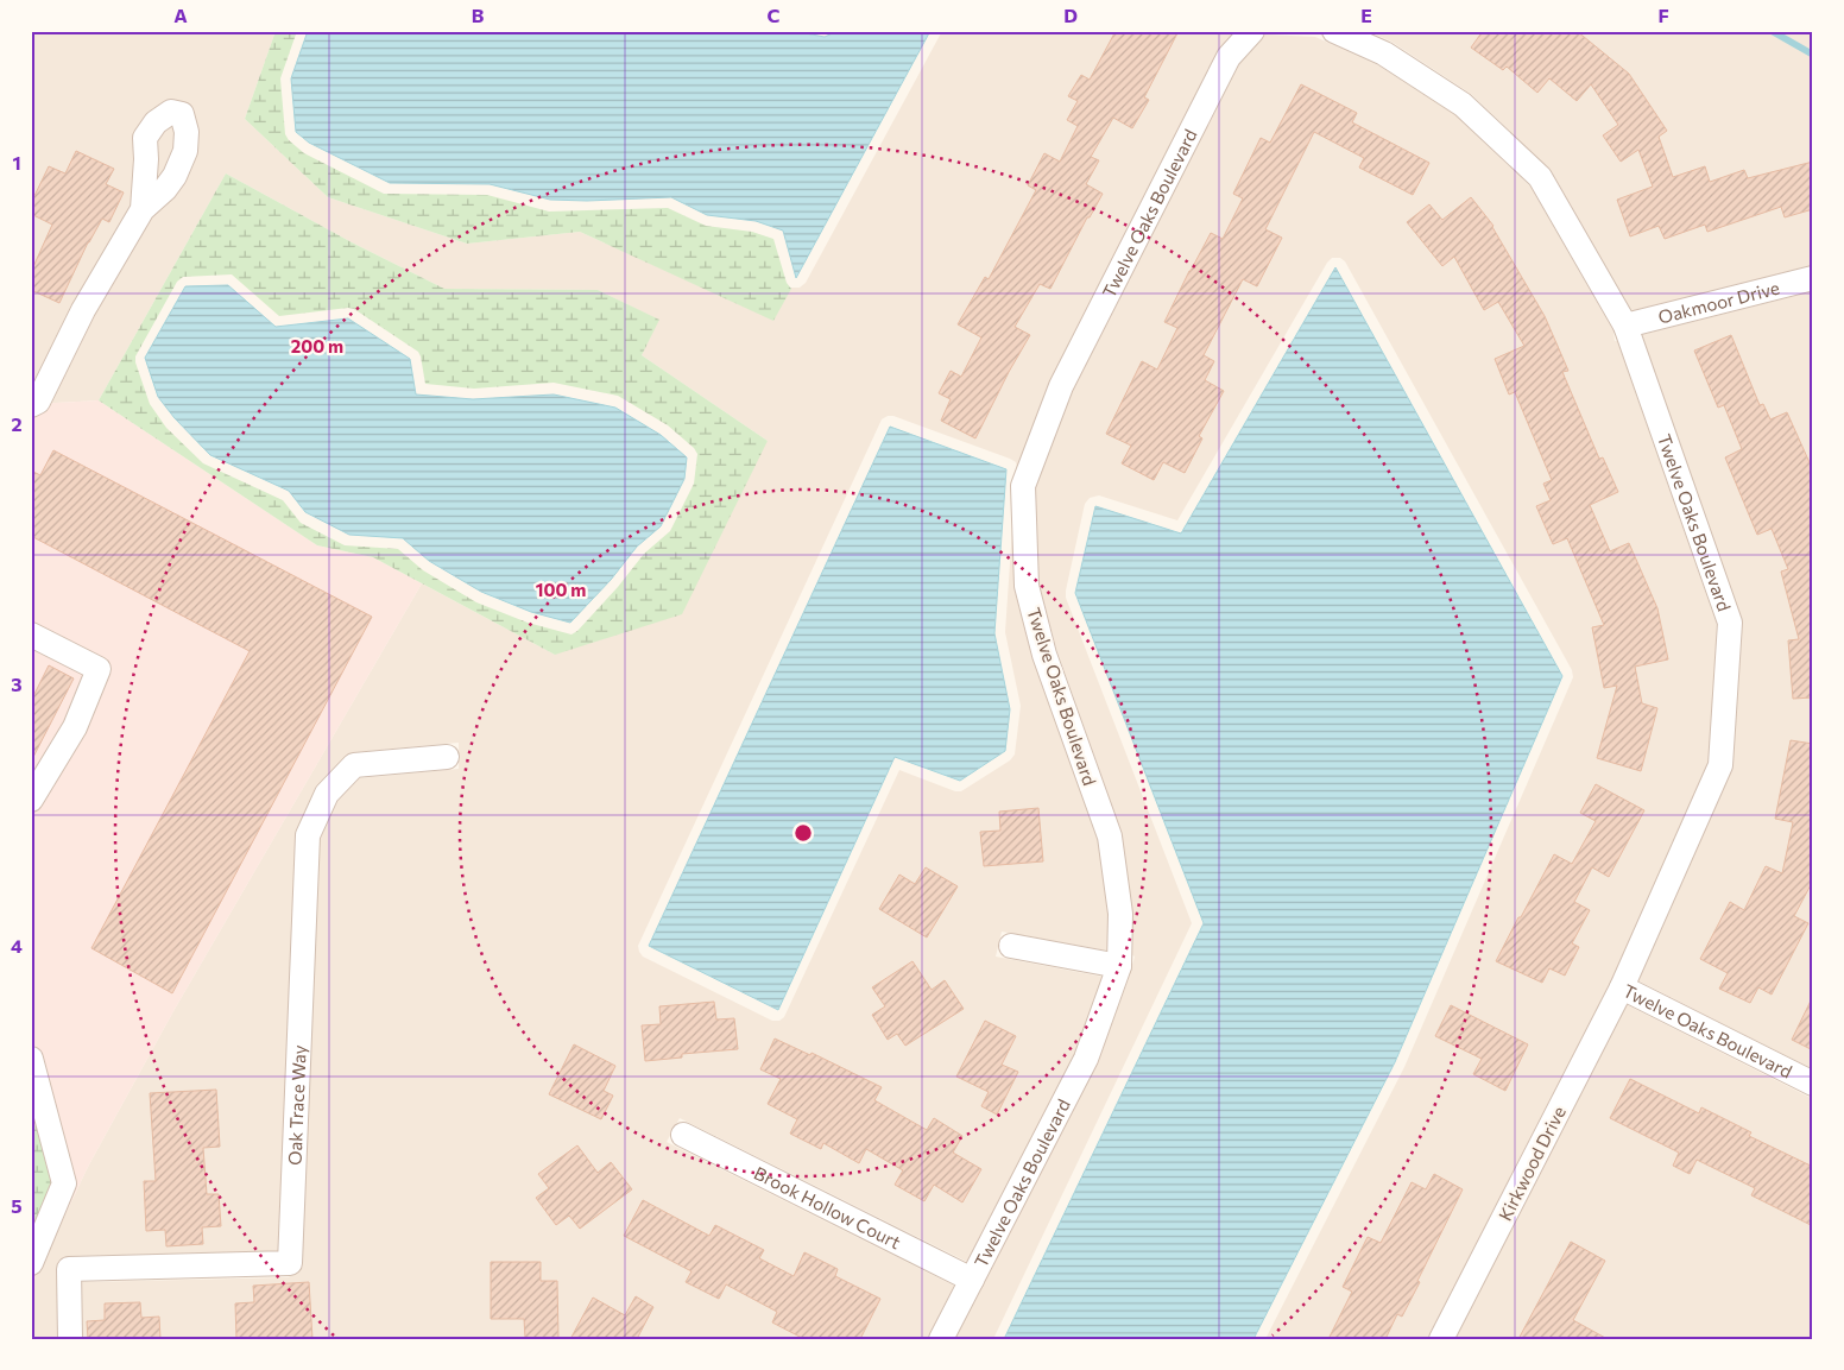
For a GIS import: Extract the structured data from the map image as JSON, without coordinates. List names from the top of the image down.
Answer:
{
  "streets": {
    "street": [
      "Twelve Oaks Boulevard",
      "Oakmoor Drive",
      "Oak Trace Way",
      "Kirkwood Drive",
      "Brook Hollow Court"
    ]
  },
  "crossings": [
    ["Twelve Oaks Boulevard", "Oakmoor Drive"],
    ["Twelve Oaks Boulevard", "Kirkwood Drive"],
    ["Twelve Oaks Boulevard", "Brook Hollow Court"]
  ],
  "grid": {
    "columns": [
      "A",
      "B",
      "C",
      "D",
      "E",
      "F"
    ],
    "rows": [
      "1",
      "2",
      "3",
      "4",
      "5"
    ]
  },
  "rings": ["200 m", "100 m"]
}
